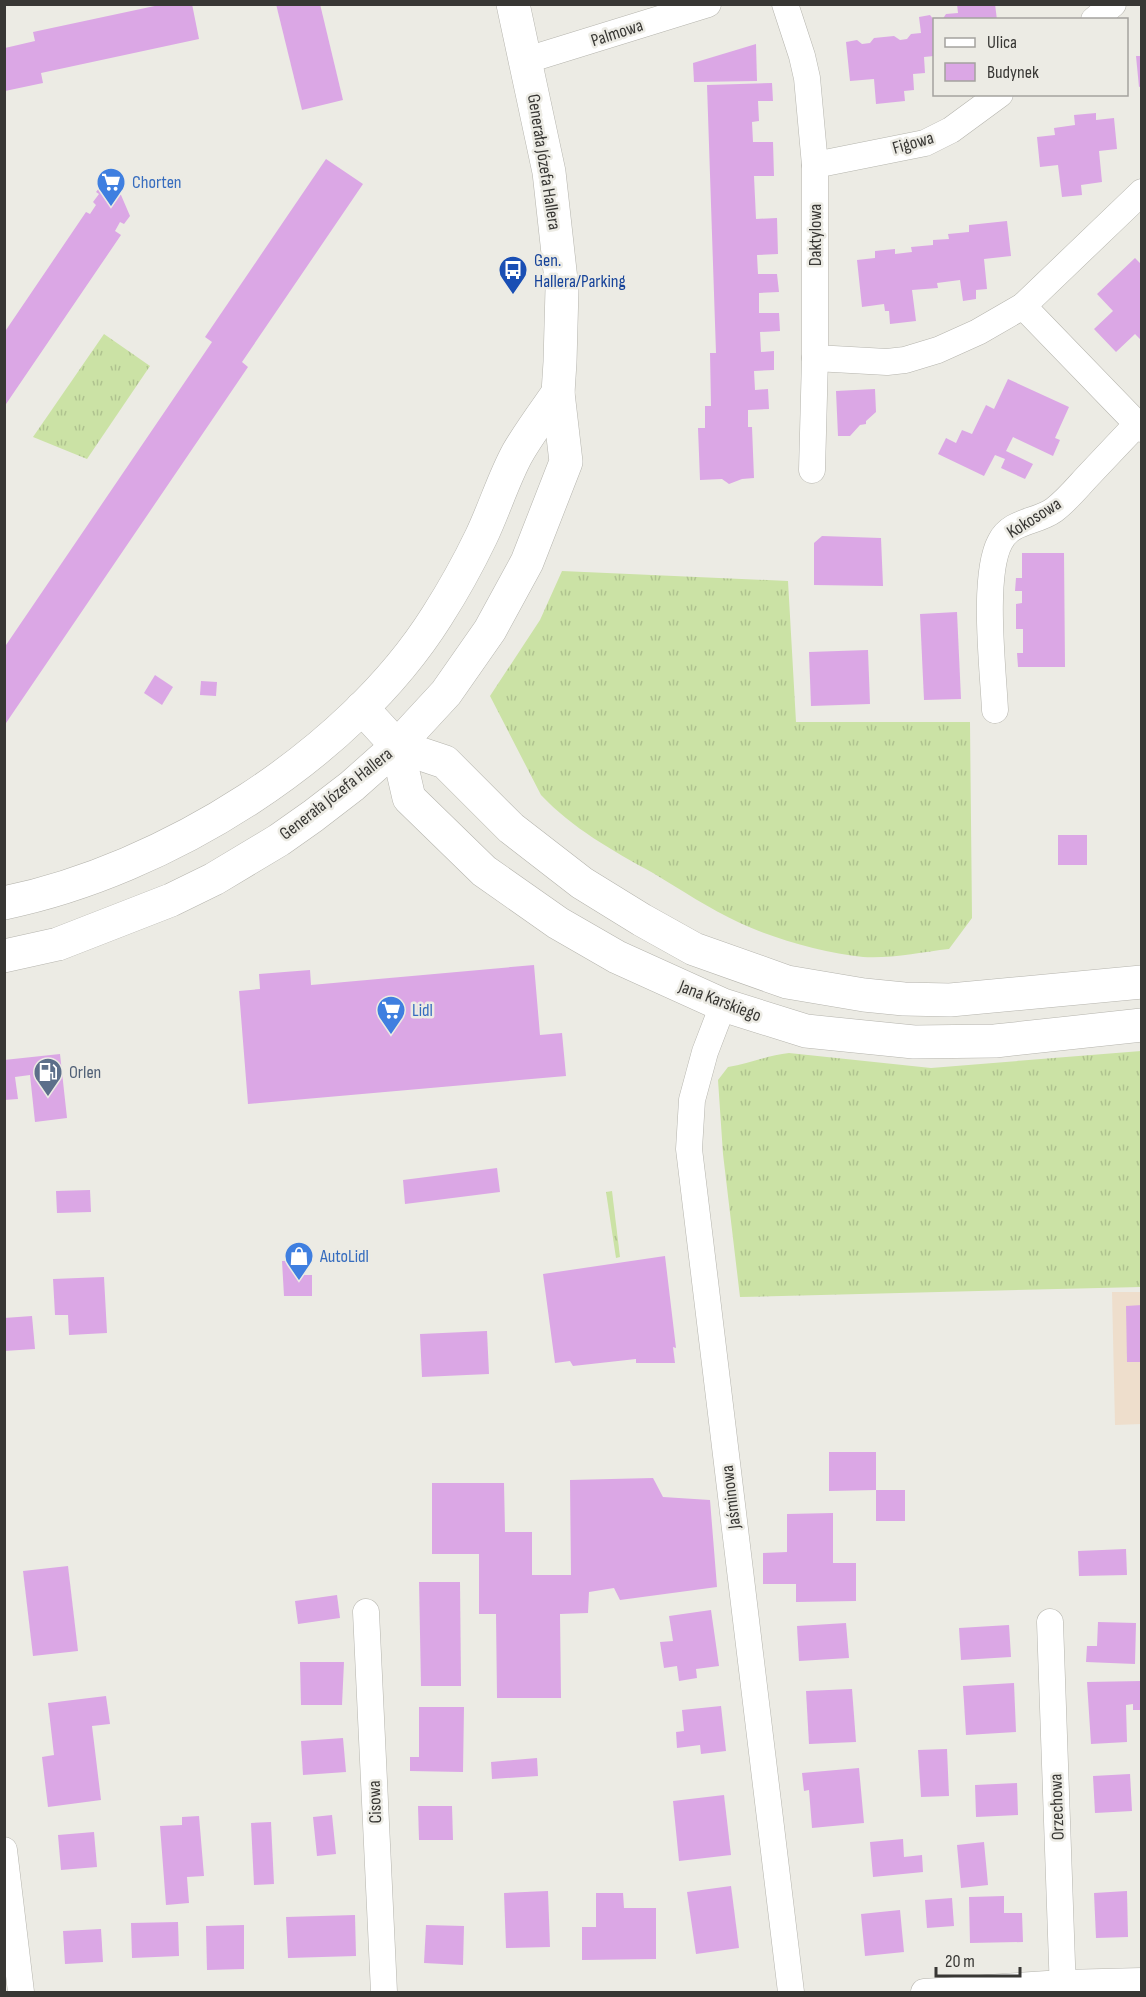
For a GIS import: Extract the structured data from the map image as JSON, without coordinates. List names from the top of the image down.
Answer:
{
  "streets": {
    "main road": ["Generała Józefa Hallera", "Jana Karskiego"],
    "street": [
      "Palmowa",
      "Figowa",
      "Daktylowa",
      "Kokosowa",
      "Jaśminowa",
      "Cisowa",
      "Orzechowa"
    ]
  },
  "crossings": [
    ["Palmowa", "Generała Józefa Hallera"],
    ["Figowa", "Daktylowa"],
    ["Generała Józefa Hallera", "Jana Karskiego"],
    ["Jana Karskiego", "Jaśminowa"]
  ],
  "places": {
    "supermarket": ["Chorten", "Lidl"],
    "bus stop": ["Gen. Hallera/Parking"],
    "fuel station": ["Orlen"],
    "shop": ["AutoLidl"]
  },
  "legend": ["Ulica", "Budynek"],
  "scale_bar": "20 m"
}
